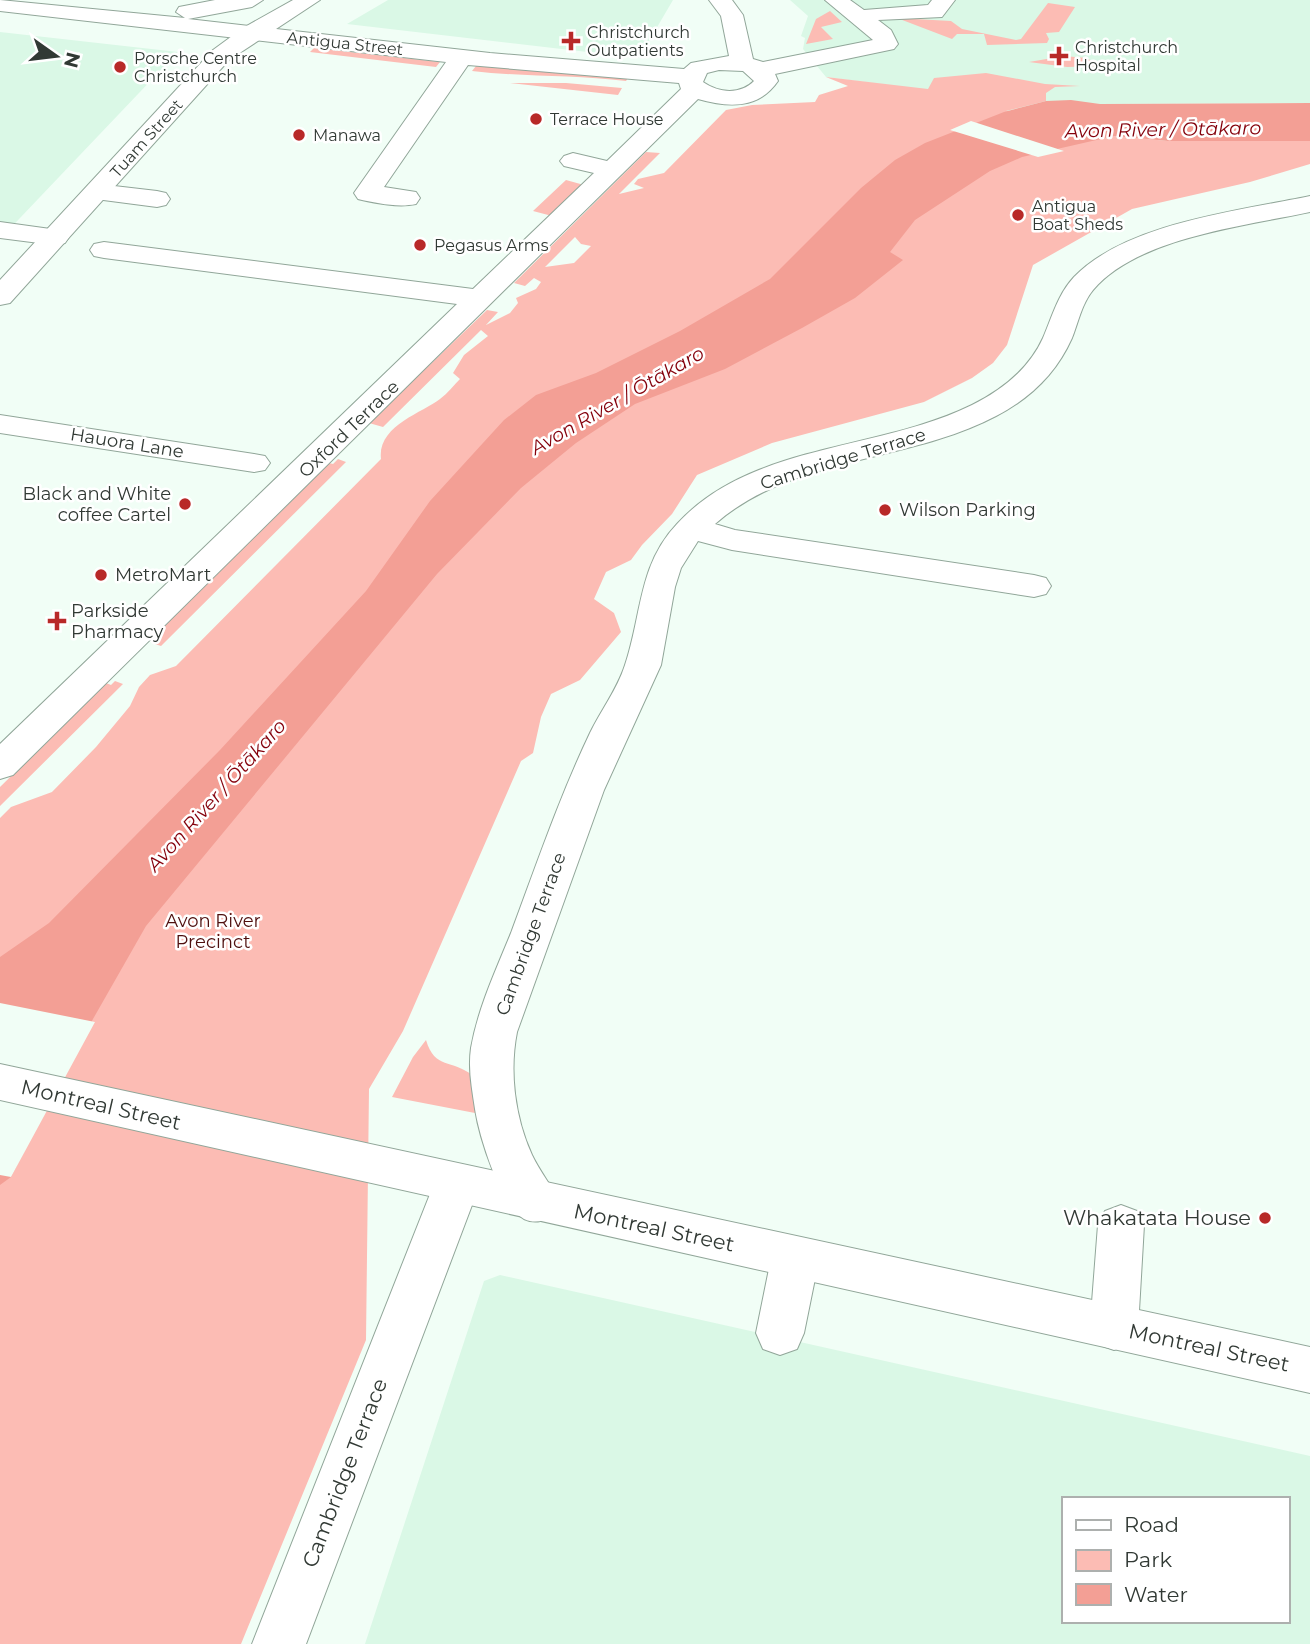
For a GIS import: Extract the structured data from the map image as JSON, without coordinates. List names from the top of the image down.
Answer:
{
  "streets": {
    "street": [
      "Antigua Street",
      "Tuam Street",
      "Oxford Terrace",
      "Hauora Lane",
      "Cambridge Terrace",
      "Montreal Street"
    ]
  },
  "crossings": [
    ["Antigua Street", "Tuam Street"],
    ["Antigua Street", "Oxford Terrace"],
    ["Cambridge Terrace", "Montreal Street"]
  ],
  "water": ["Avon River / Ōtākaro"],
  "parks": ["Avon River Precinct"],
  "places": {
    "health": ["Christchurch Outpatients", "Christchurch Hospital", "Parkside Pharmacy"],
    "other": [
      "Porsche Centre Christchurch",
      "Terrace House",
      "Manawa",
      "Antigua Boat Sheds",
      "Pegasus Arms",
      "Black and White coffee Cartel",
      "Wilson Parking",
      "MetroMart",
      "Whakatata House"
    ]
  },
  "legend": ["Road", "Park", "Water"],
  "north": "right"
}
